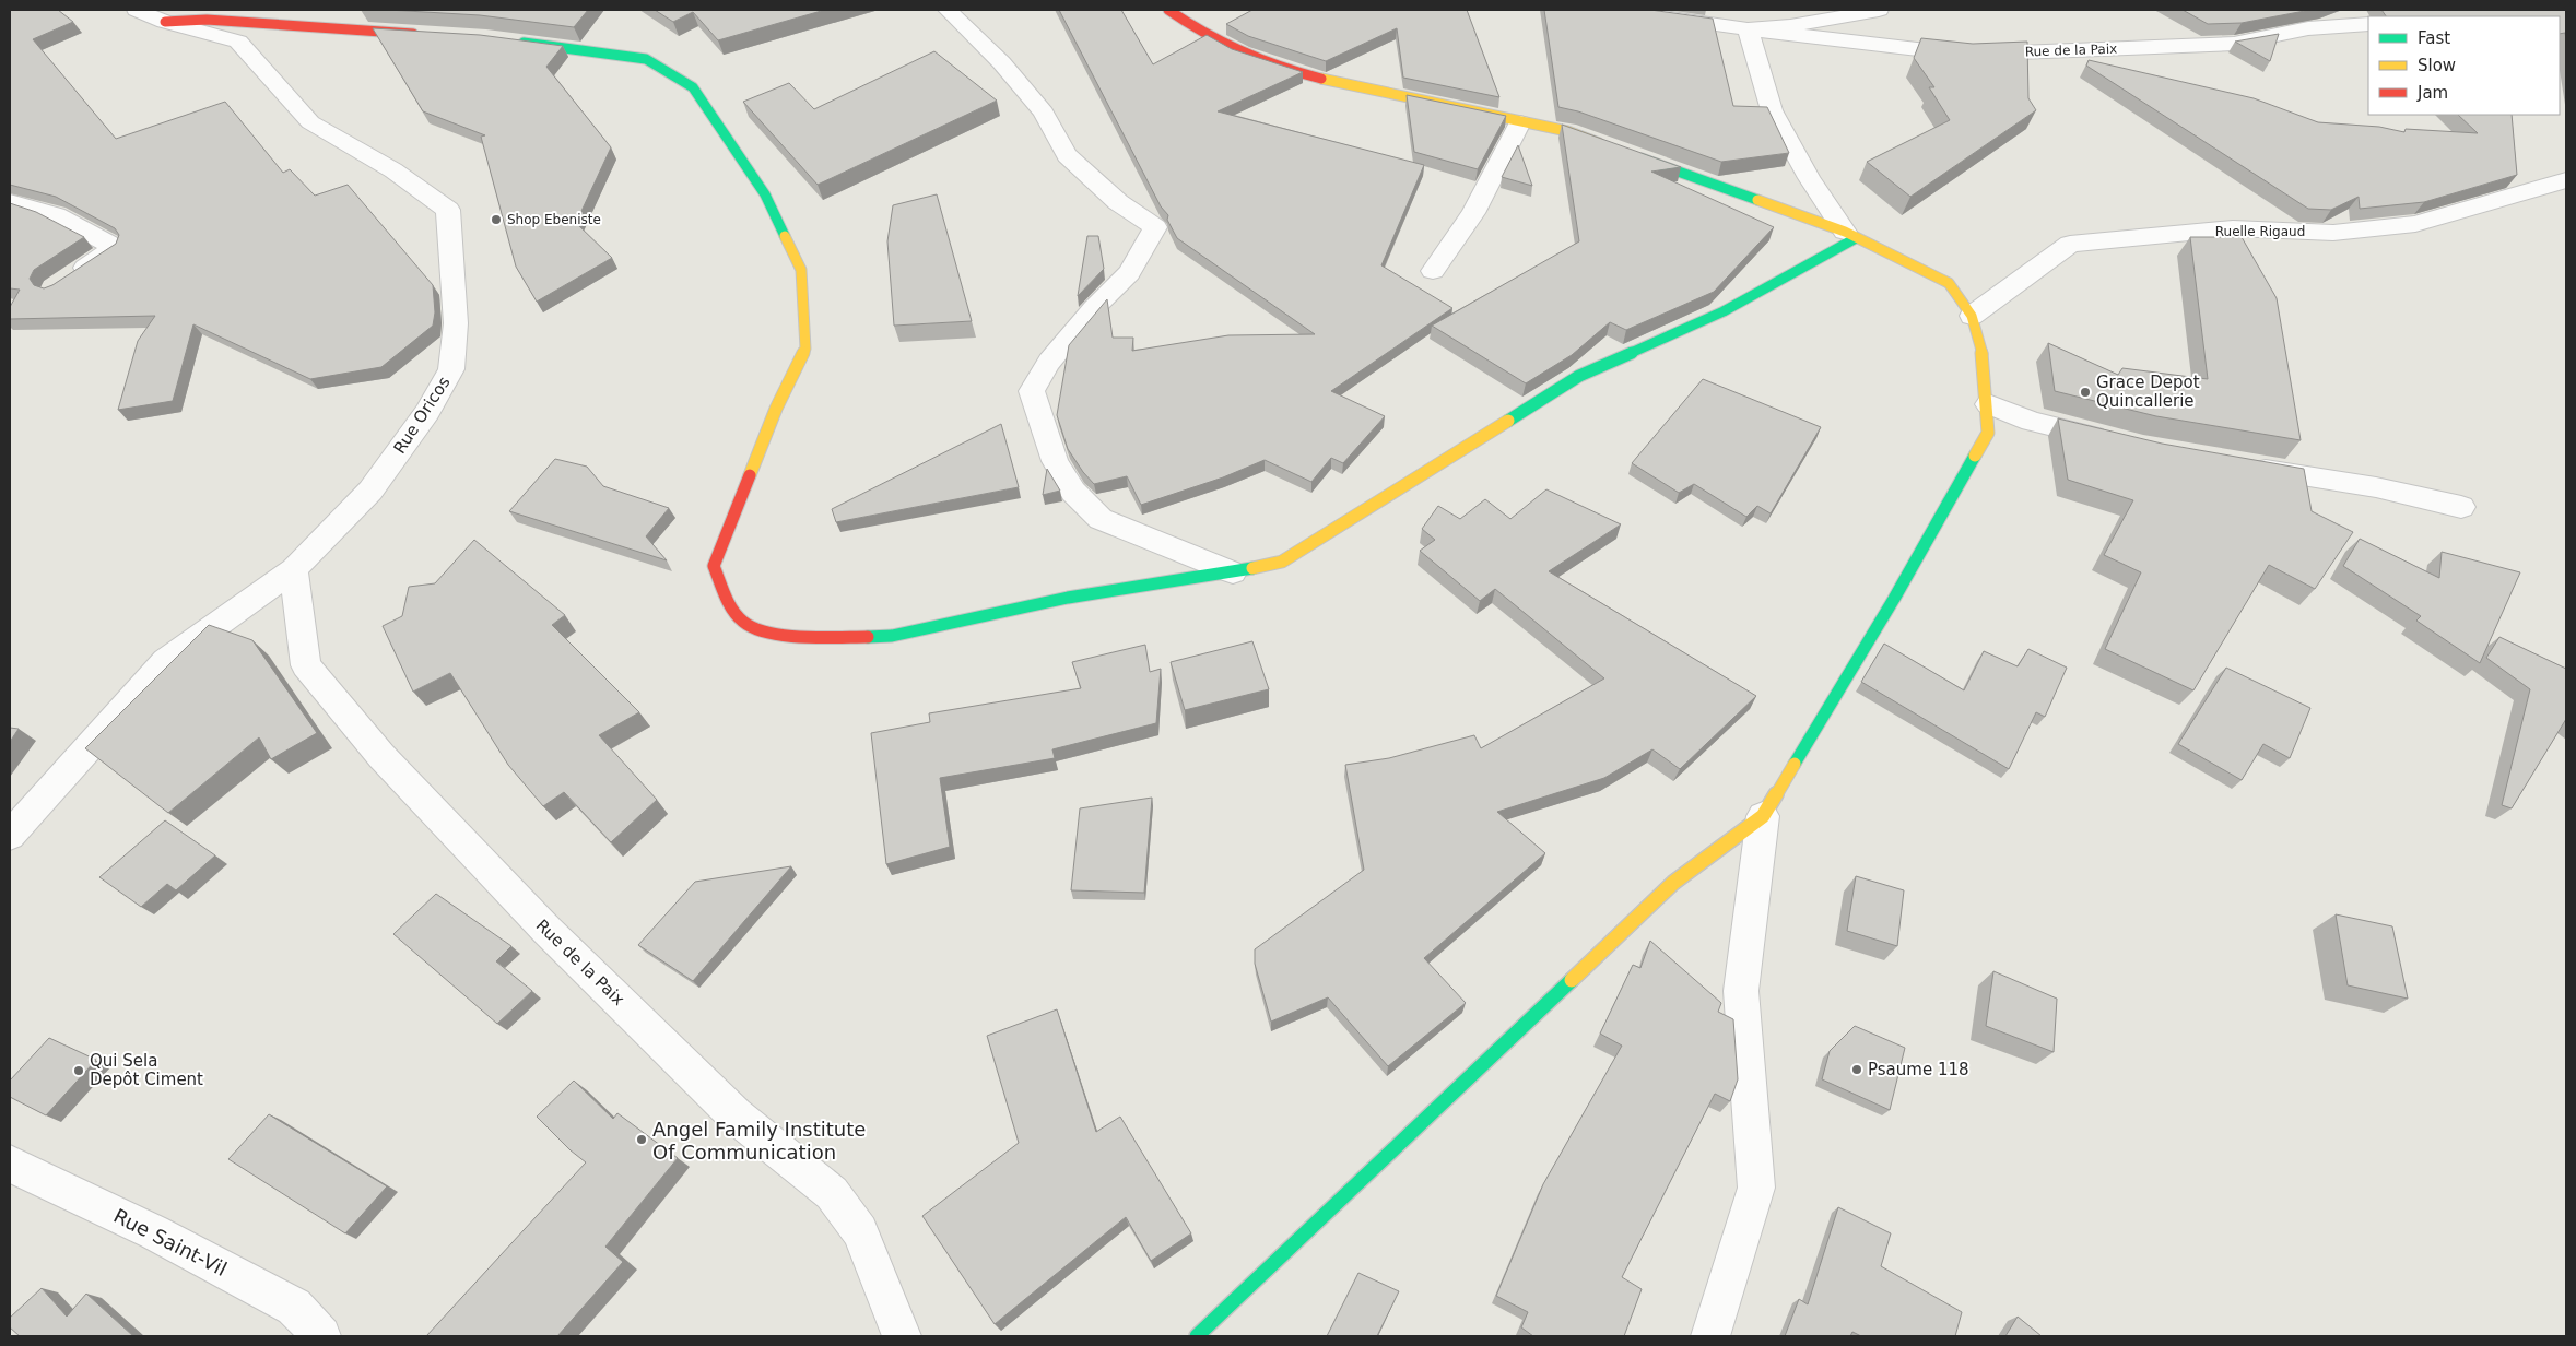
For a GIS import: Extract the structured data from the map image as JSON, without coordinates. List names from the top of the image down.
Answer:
{
  "streets": {
    "street": [
      "Rue de la Paix",
      "Ruelle Rigaud",
      "Rue Oricos",
      "Rue Saint-Vil"
    ]
  },
  "crossings": [
    ["Rue de la Paix", "Rue Oricos"]
  ],
  "places": [
    "Shop Ebeniste",
    "Grace Depot Quincallerie",
    "Psaume 118",
    "Qui Sela Depôt Ciment",
    "Angel Family Institute Of Communication"
  ],
  "legend": ["Fast", "Slow", "Jam"]
}
